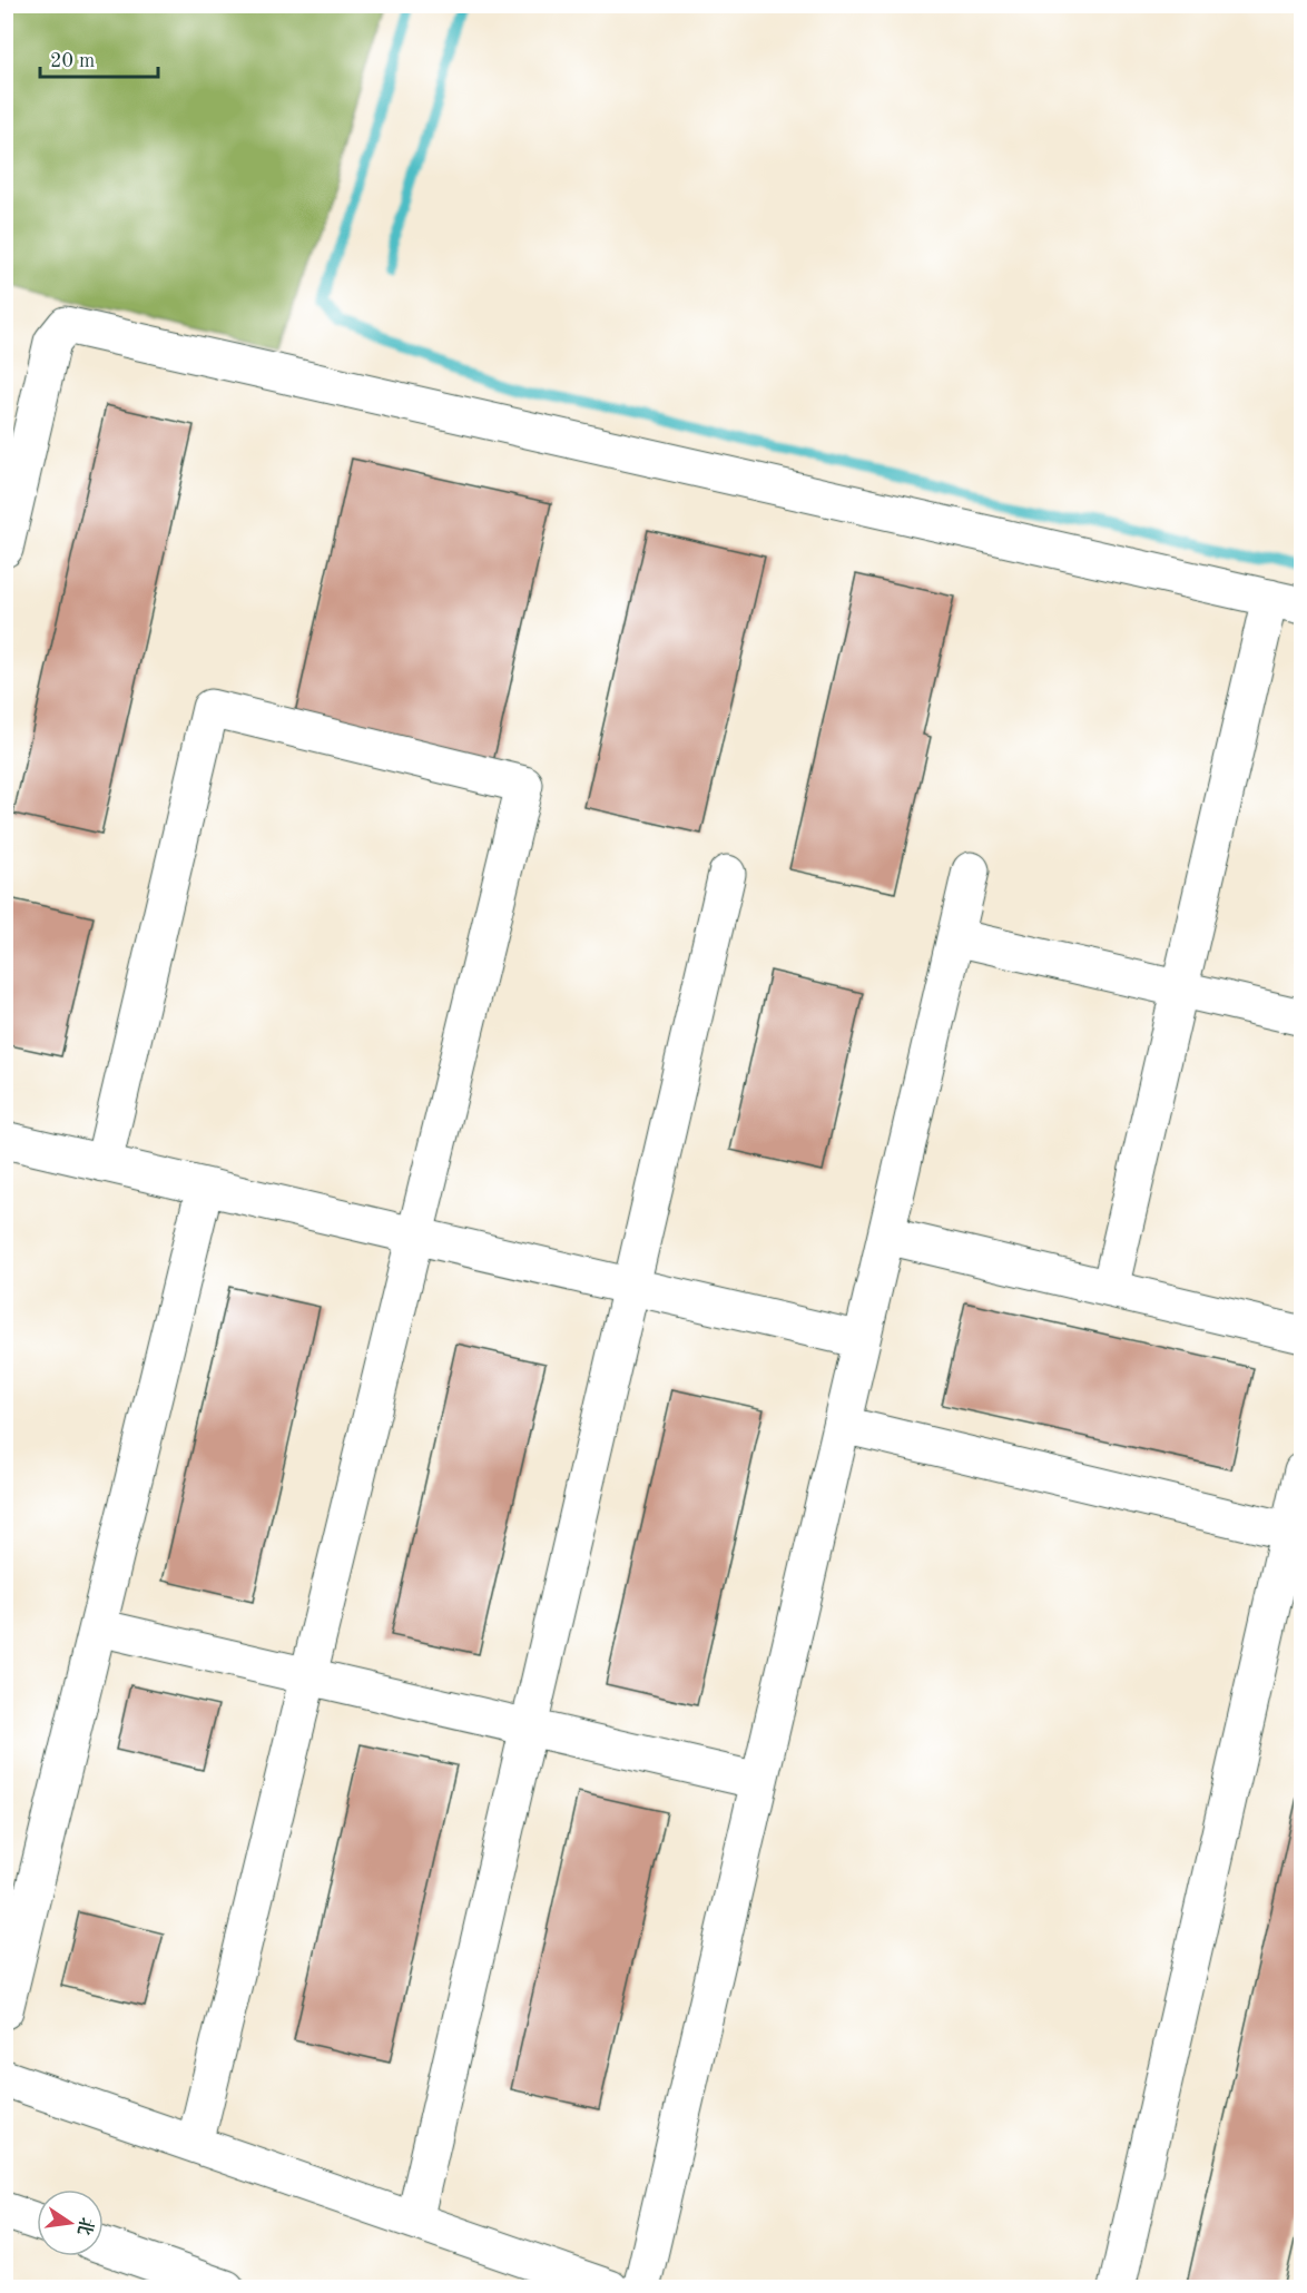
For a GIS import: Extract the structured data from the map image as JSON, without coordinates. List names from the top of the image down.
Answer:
{
  "scale_bar": "20 m",
  "north": "right"
}
